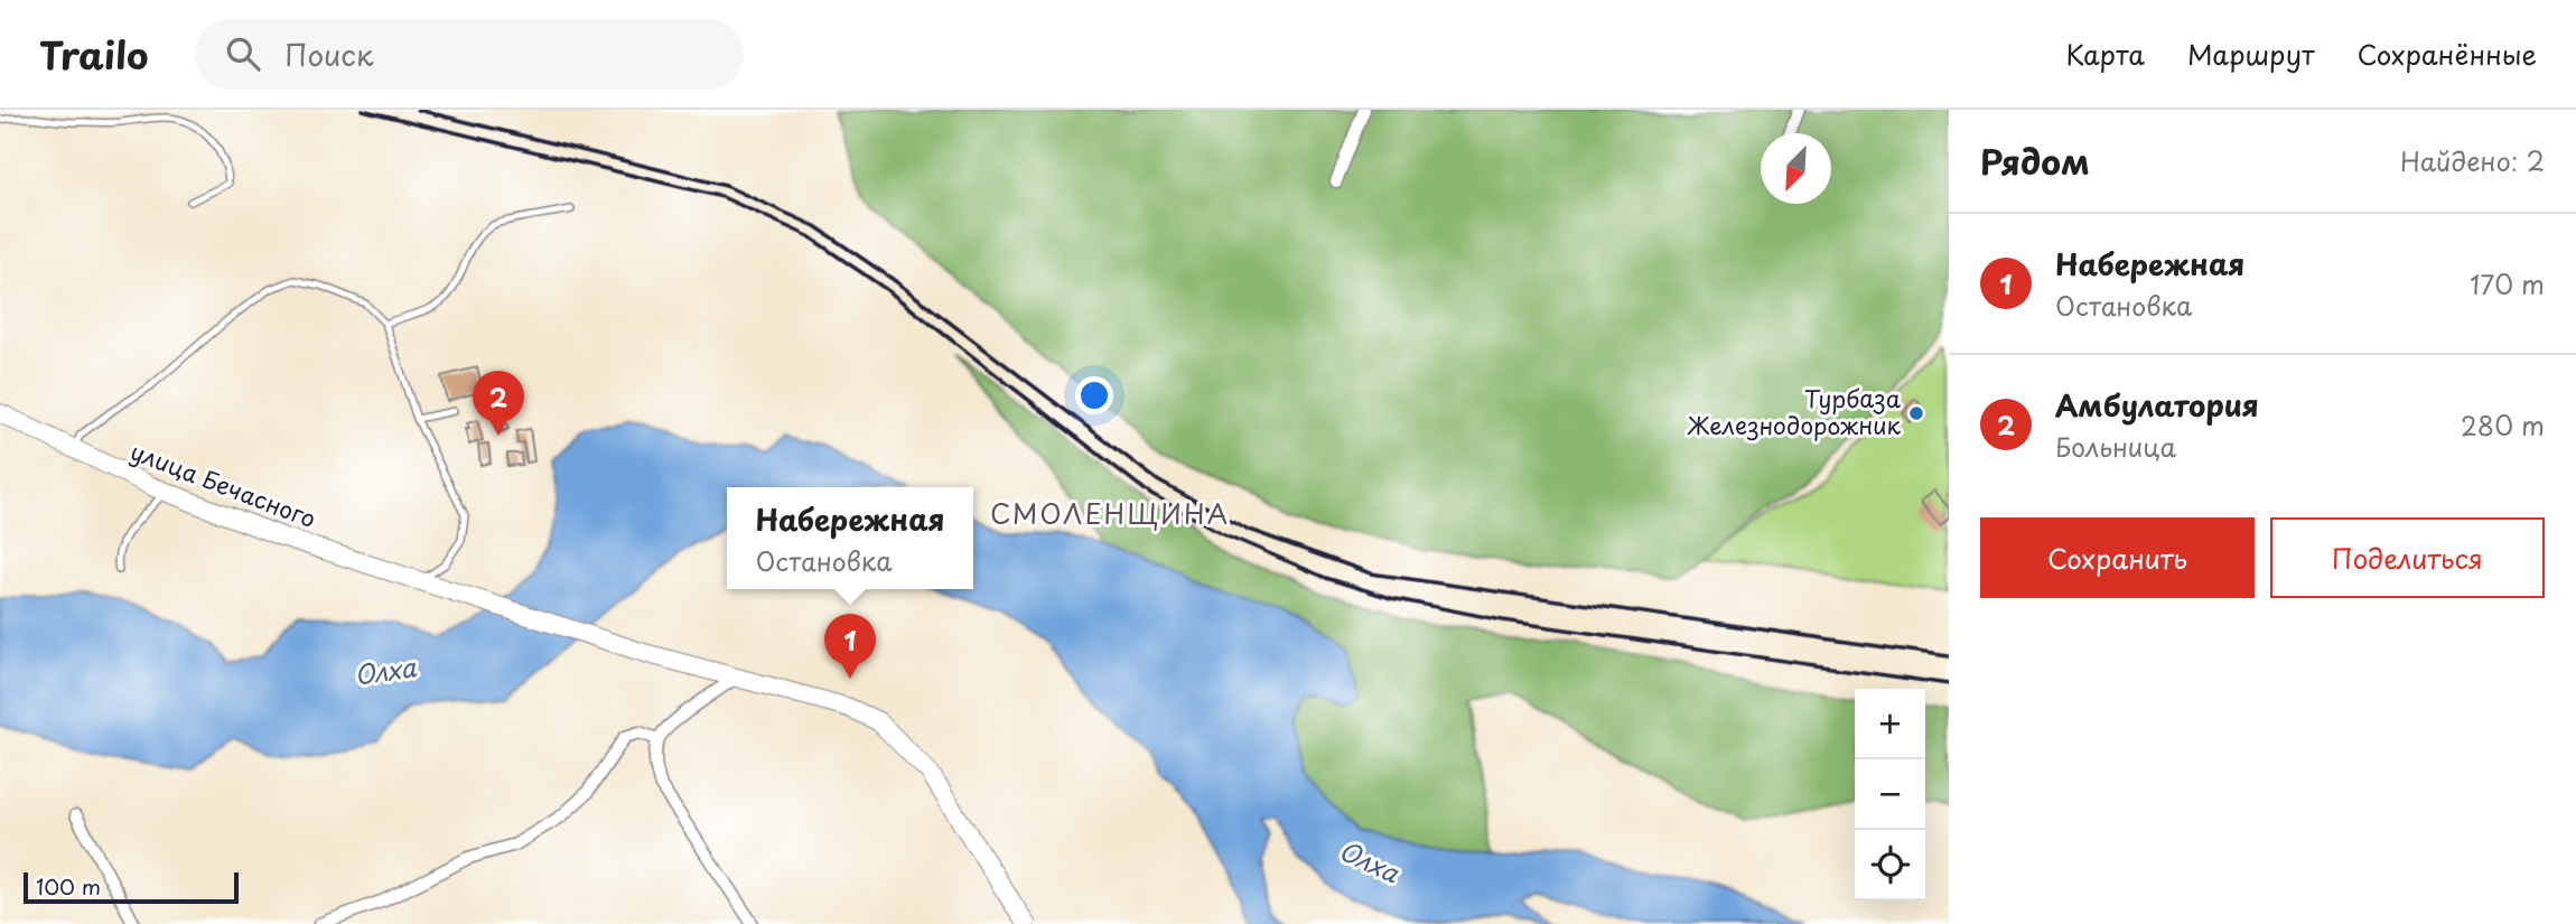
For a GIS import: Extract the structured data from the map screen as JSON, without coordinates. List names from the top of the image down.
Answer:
{
  "streets": {
    "main road": ["улица Бечасного"]
  },
  "districts": ["СМОЛЕНЩИНА"],
  "water": ["Олха"],
  "places": ["Турбаза Железнодорожник"],
  "scale_bar": "100 m",
  "north": "bottom left",
  "page": {
    "header": "Trailo",
    "search": "Поиск",
    "nav": ["Карта", "Маршрут", "Сохранённые"],
    "heading": ["Рядом", "Найдено: 2"],
    "list": [
      {
        "mark": "1",
        "name": "Набережная",
        "note": "Остановка",
        "value": "170 m"
      },
      {
        "mark": "2",
        "name": "Амбулатория",
        "note": "Больница",
        "value": "280 m"
      }
    ],
    "pins": ["2", "1"],
    "popup": ["Набережная", "Остановка"],
    "buttons": ["Сохранить", "Поделиться"],
    "map_buttons": ["+", "−"],
    "scale": "100 m"
  }
}
